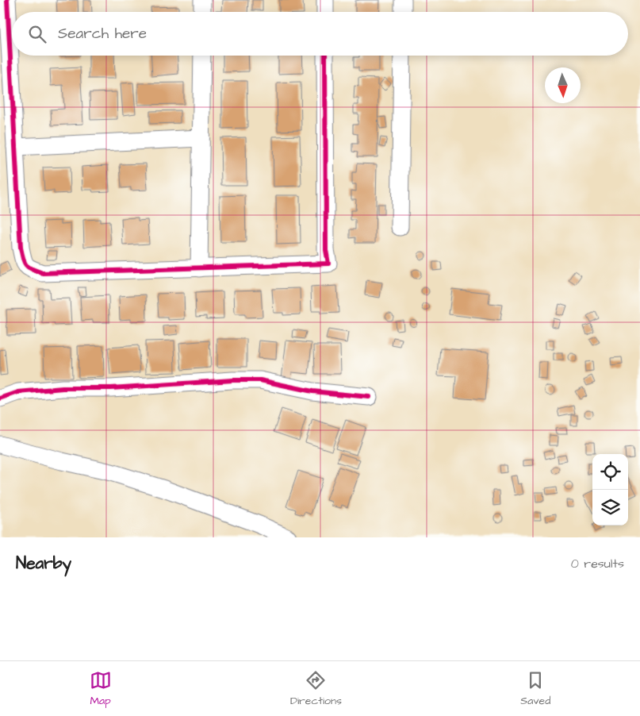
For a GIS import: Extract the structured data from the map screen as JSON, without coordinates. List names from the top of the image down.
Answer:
{
  "north": "bottom",
  "page": {
    "search": "Search here",
    "heading": ["Nearby", "0 results"],
    "nav": ["Map", "Directions", "Saved"]
  }
}
